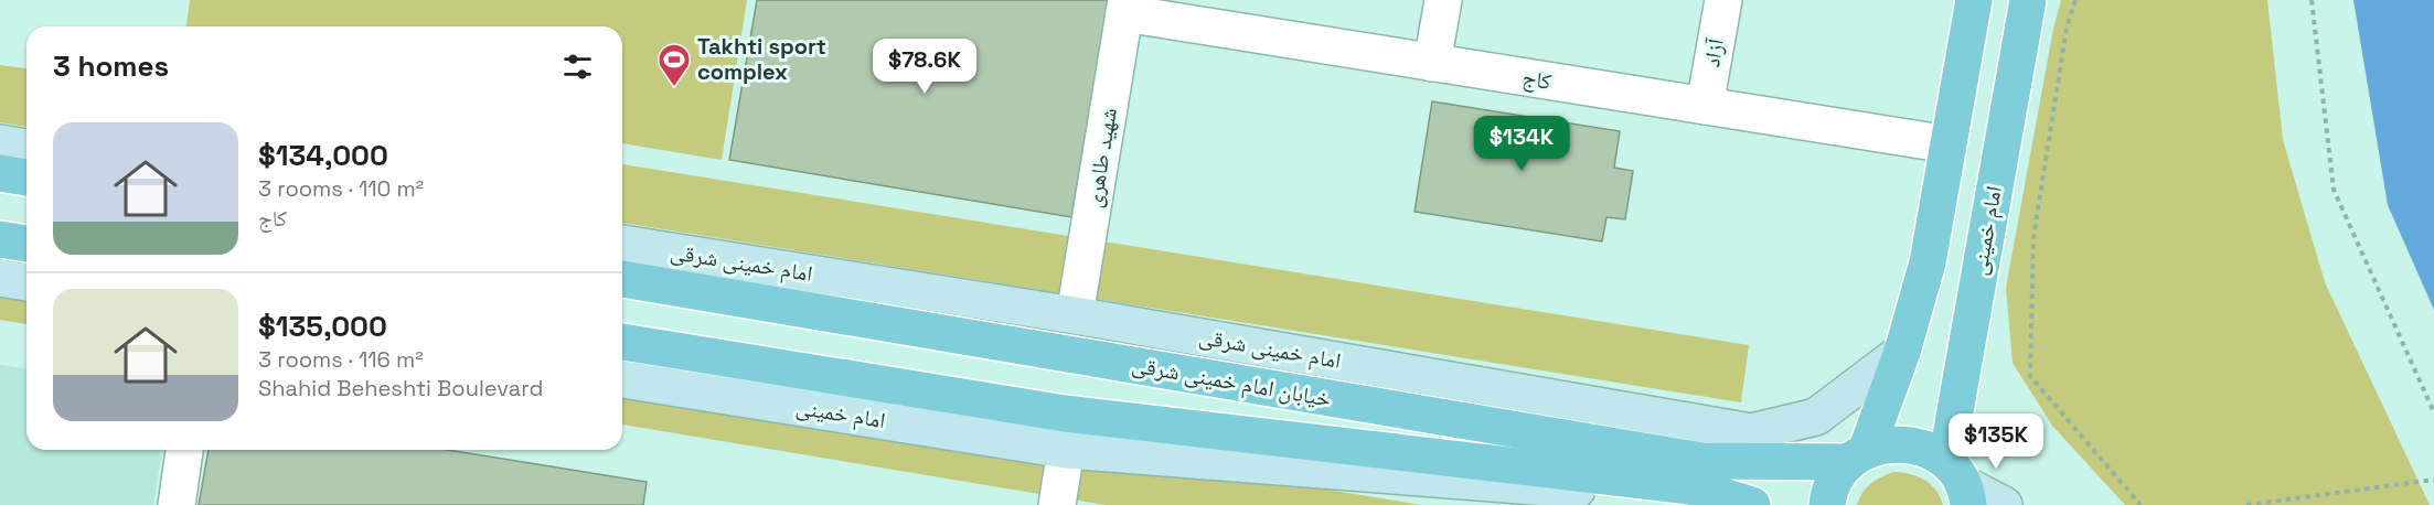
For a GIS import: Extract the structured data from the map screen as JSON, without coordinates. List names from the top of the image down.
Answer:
{
  "streets": {
    "main road": ["امام خمینی", "امام خمینی شرقی", "خیابان امام خمینی شرقی"],
    "street": ["آزاد", "کاج", "شهید طاهری"]
  },
  "crossings": [
    ["آزاد", "کاج"],
    ["کاج", "شهید طاهری"],
    ["شهید طاهری", "امام خمینی شرقی"],
    ["امام خمینی", "خیابان امام خمینی شرقی"]
  ],
  "places": {
    "sports": ["Takhti sport complex"]
  },
  "page": {
    "heading": "3 homes",
    "price": ["$78.6K", "$134K", "$135K"],
    "list": [
      {
        "name": "$134,000",
        "note": "3 rooms · 110 m² · کاج"
      },
      {
        "name": "$135,000",
        "note": "3 rooms · 116 m² · Shahid Beheshti Boulevard"
      }
    ]
  }
}
